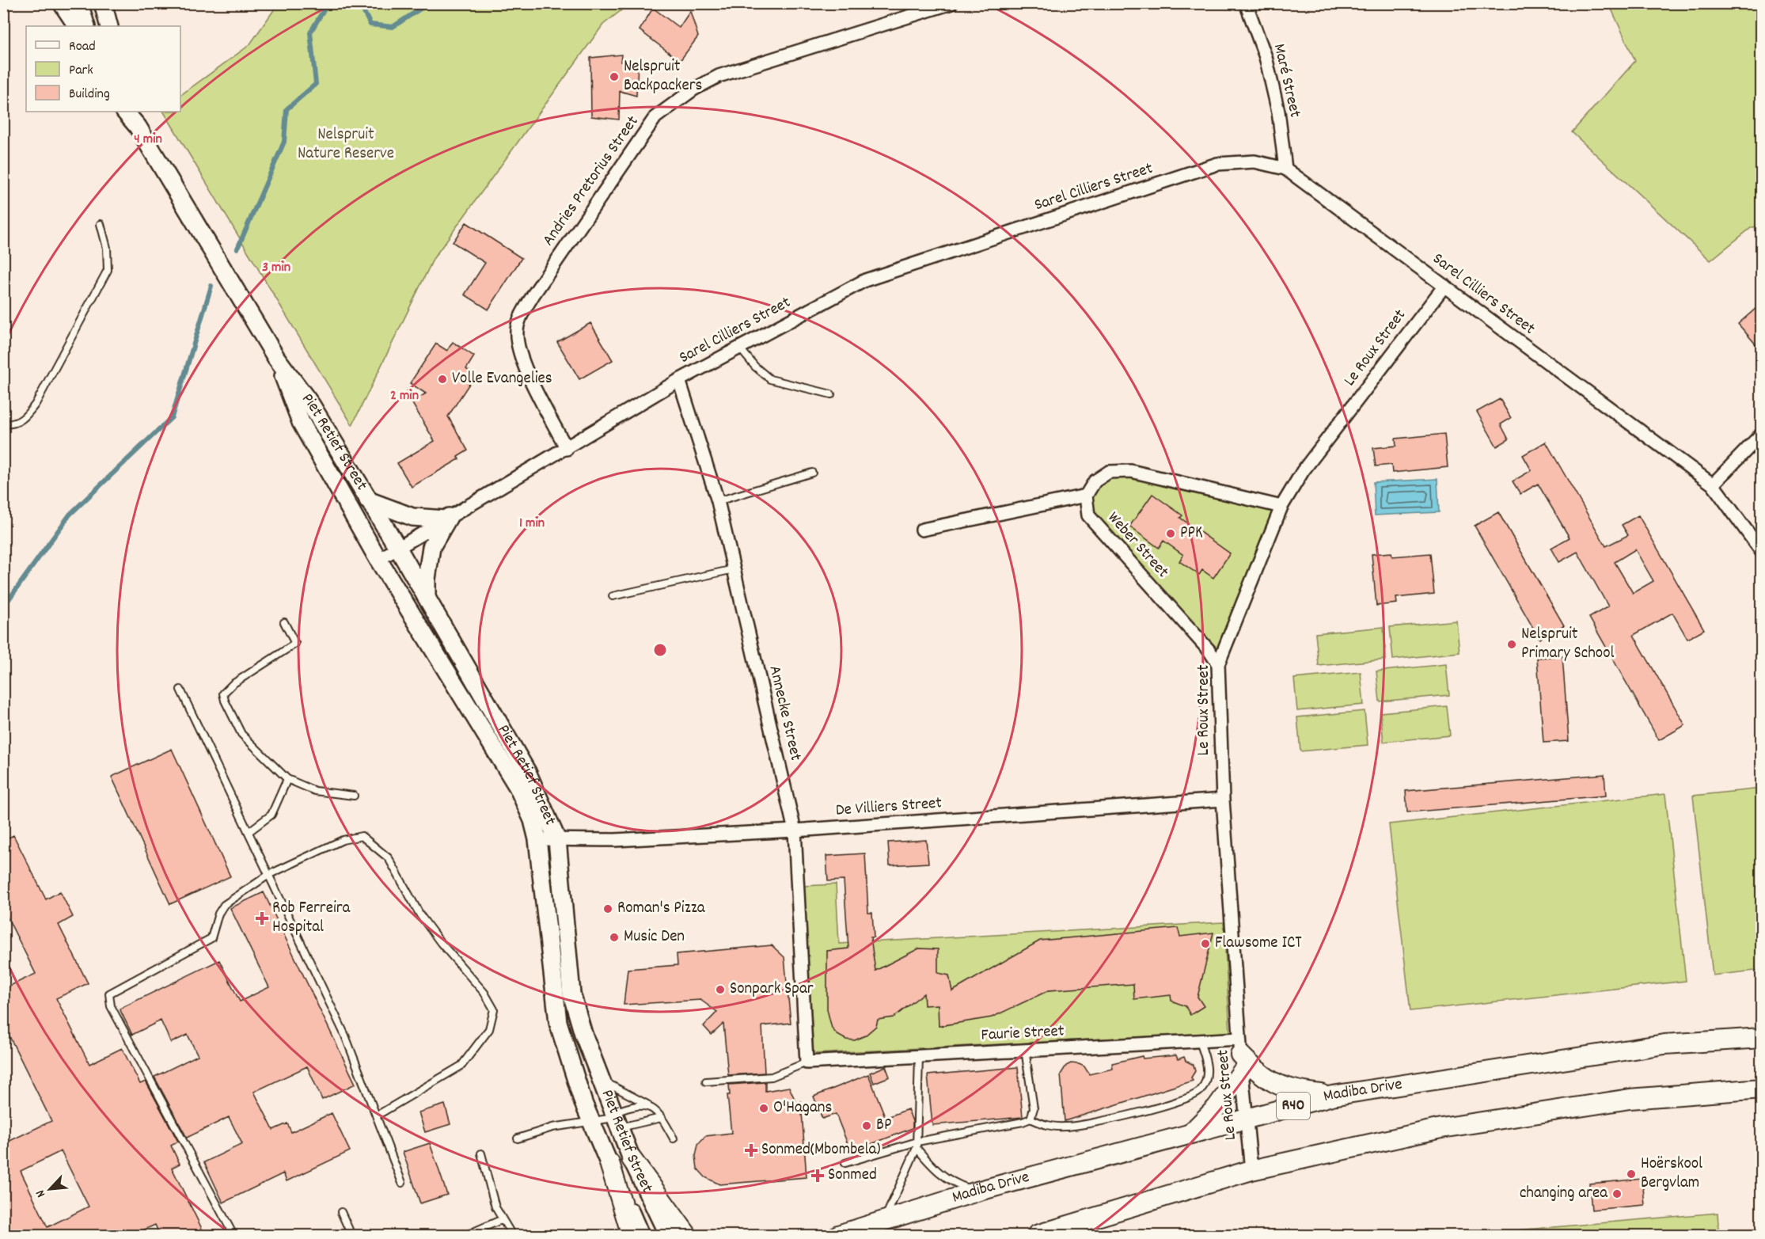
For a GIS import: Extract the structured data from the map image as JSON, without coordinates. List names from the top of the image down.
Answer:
{
  "streets": {
    "main road": ["Madiba Drive", "R40"],
    "street": [
      "Maré Street",
      "Andries Pretorius Street",
      "Sarel Cilliers Street",
      "Le Roux Street",
      "Piet Retief Street",
      "Weber Street",
      "Annecke Street",
      "De Villiers Street",
      "Faurie Street"
    ]
  },
  "crossings": [
    ["Maré Street", "Sarel Cilliers Street"],
    ["Andries Pretorius Street", "Sarel Cilliers Street"],
    ["Sarel Cilliers Street", "Le Roux Street"],
    ["Sarel Cilliers Street", "Piet Retief Street"],
    ["Sarel Cilliers Street", "Annecke Street"],
    ["Le Roux Street", "Weber Street"],
    ["Le Roux Street", "De Villiers Street"],
    ["Le Roux Street", "Faurie Street"],
    ["Le Roux Street", "Madiba Drive"],
    ["Piet Retief Street", "De Villiers Street"],
    ["Annecke Street", "De Villiers Street"],
    ["Annecke Street", "Faurie Street"]
  ],
  "parks": ["Nelspruit Nature Reserve"],
  "places": {
    "other": [
      "Nelspruit Backpackers",
      "Volle Evangelies",
      "PPK",
      "Nelspruit Primary School",
      "Roman's Pizza",
      "Music Den",
      "Flawsome ICT",
      "Sonpark Spar",
      "O'Hagans",
      "BP",
      "Hoërskool Bergvlam",
      "changing area"
    ],
    "health": ["Rob Ferreira Hospital", "Sonmed(Mbombela)", "Sonmed"]
  },
  "legend": ["Road", "Park", "Building"],
  "north": "bottom left",
  "rings": [
    "4 min",
    "3 min",
    "2 min",
    "1 min"
  ]
}
